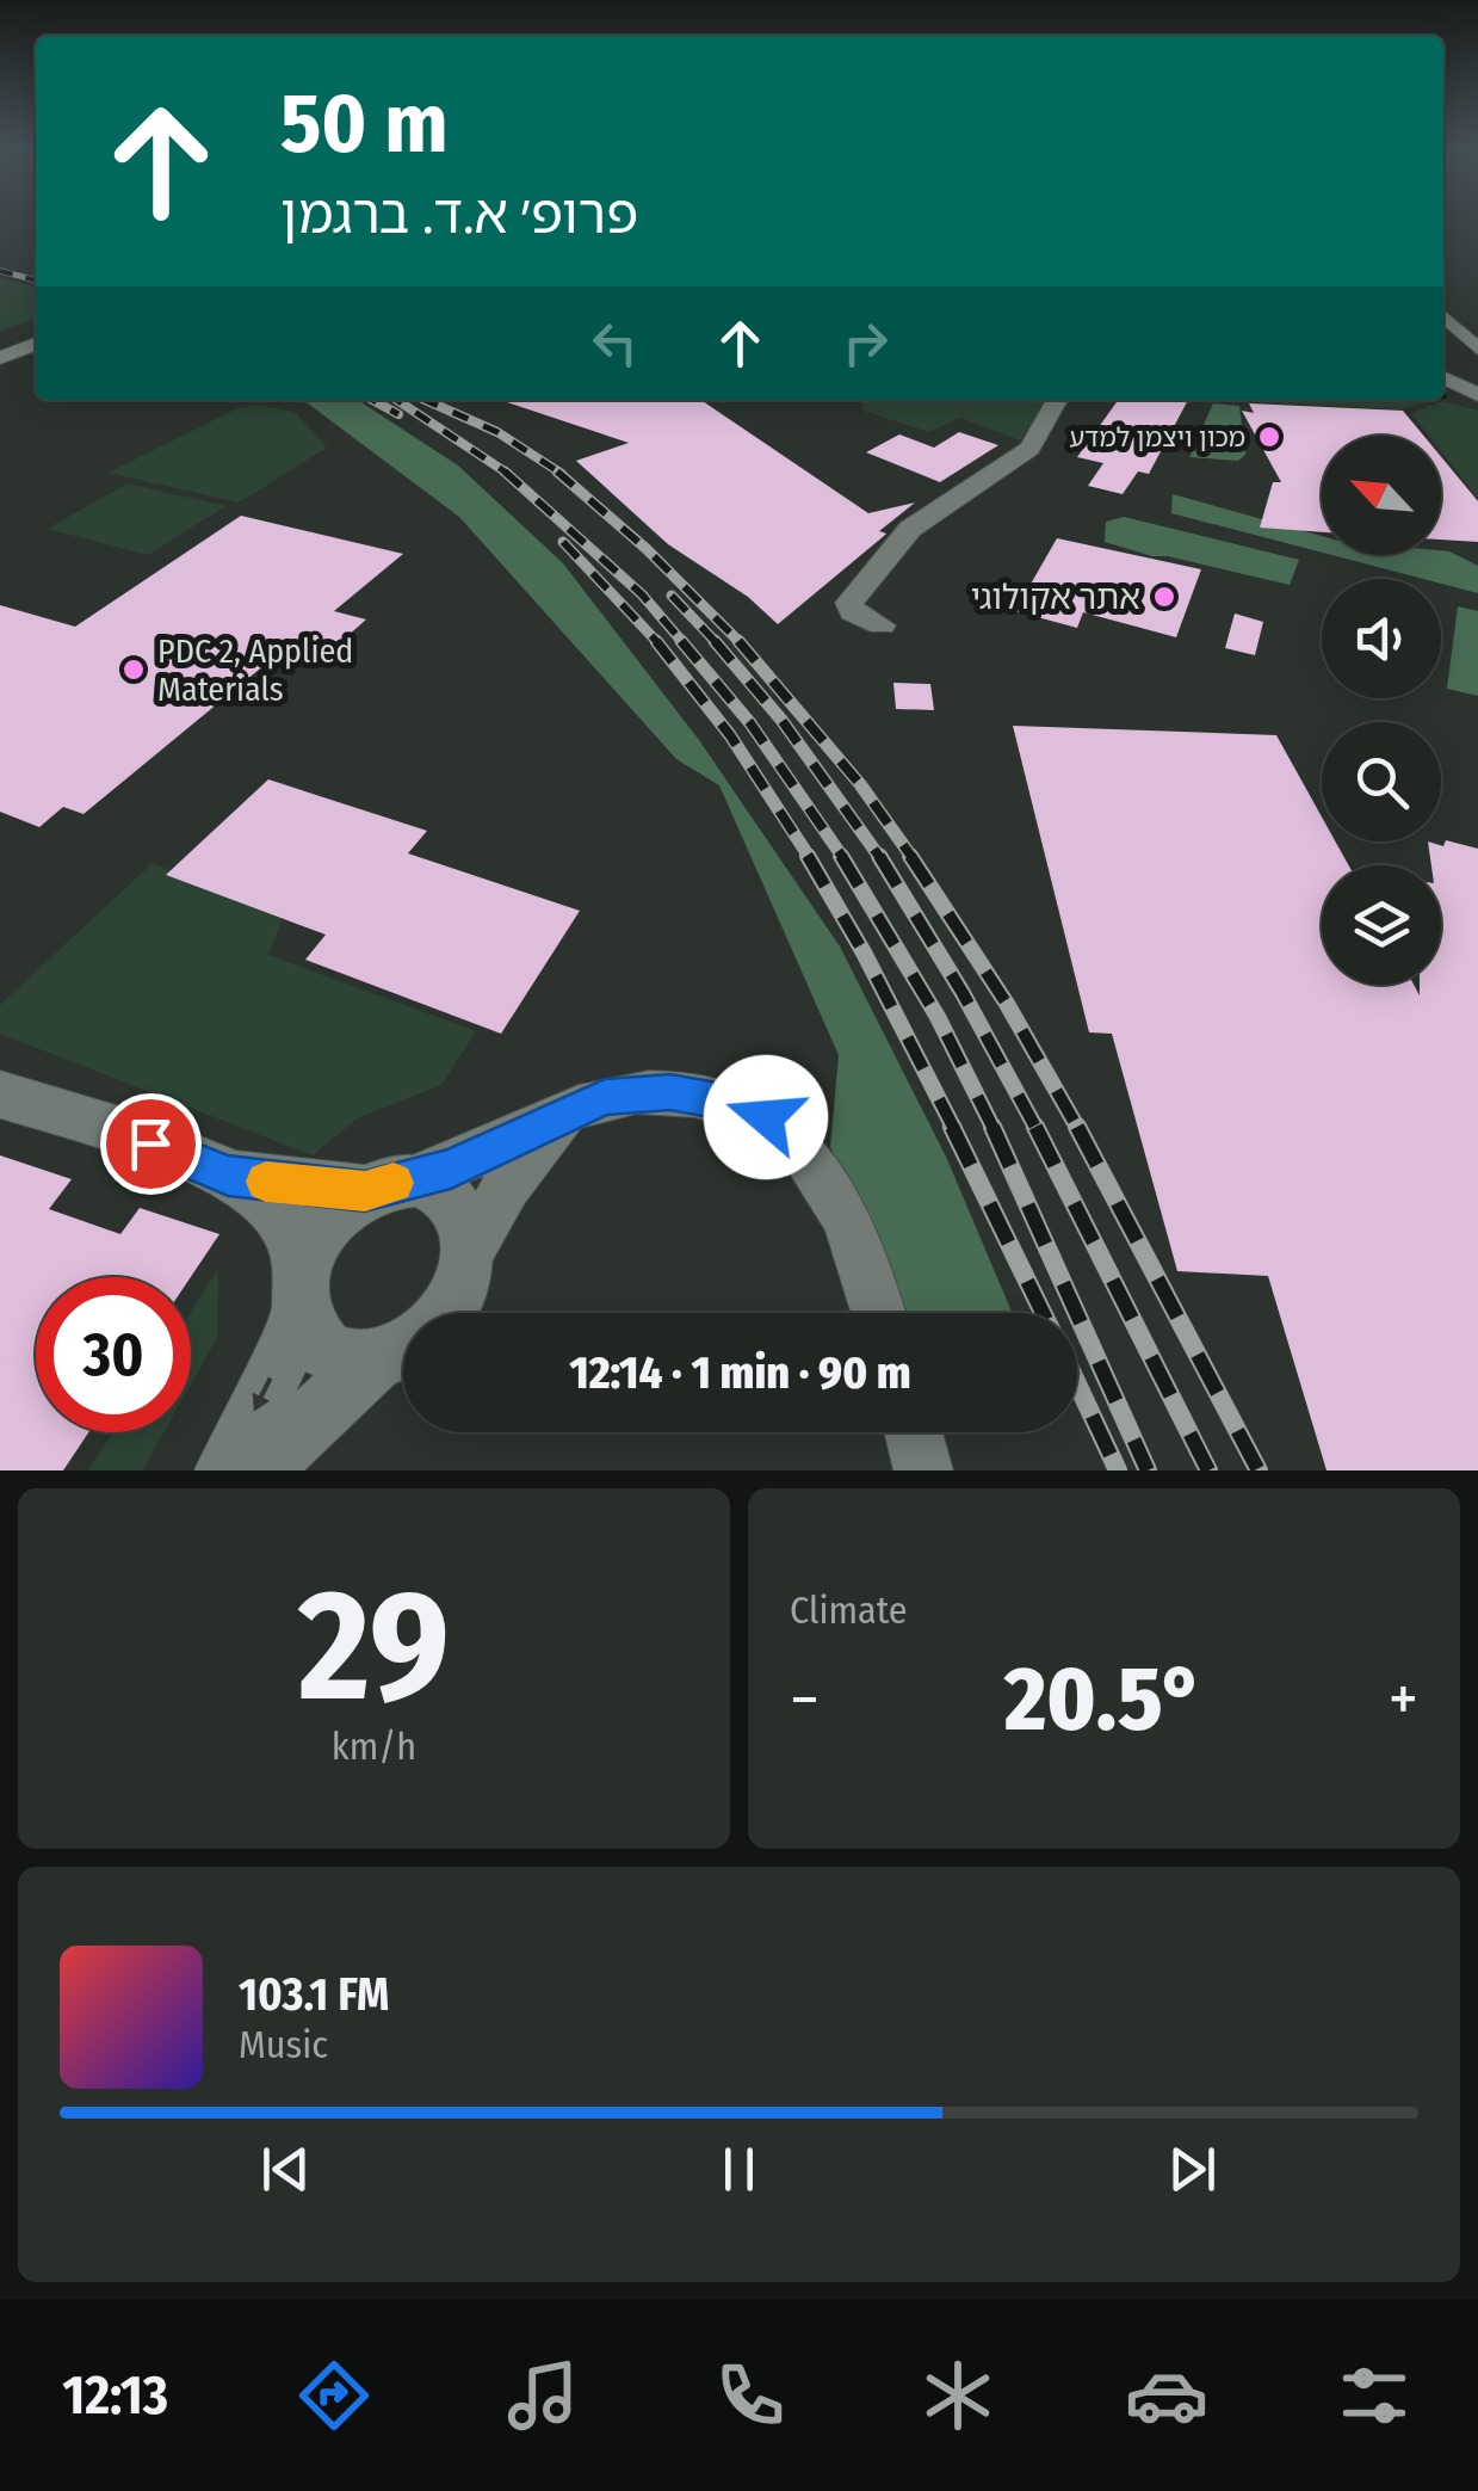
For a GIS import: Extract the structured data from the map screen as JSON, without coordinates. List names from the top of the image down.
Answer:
{
  "places": ["מכון ויצמן למדע", "אתר אקולוגי", "PDC 2, Applied Materials"],
  "north": "top left",
  "page": {
    "turn": ["50 m", "פרופ׳ א.ד. ברגמן"],
    "limit": "30",
    "trip": "12:14 · 1 min · 90 m",
    "tile": [
      ["29", "km/h"],
      "Climate"
    ],
    "heat": ["−", "20.5°", "+"],
    "song": ["103.1 FM", "Music"],
    "tabs": "12:13"
  }
}
